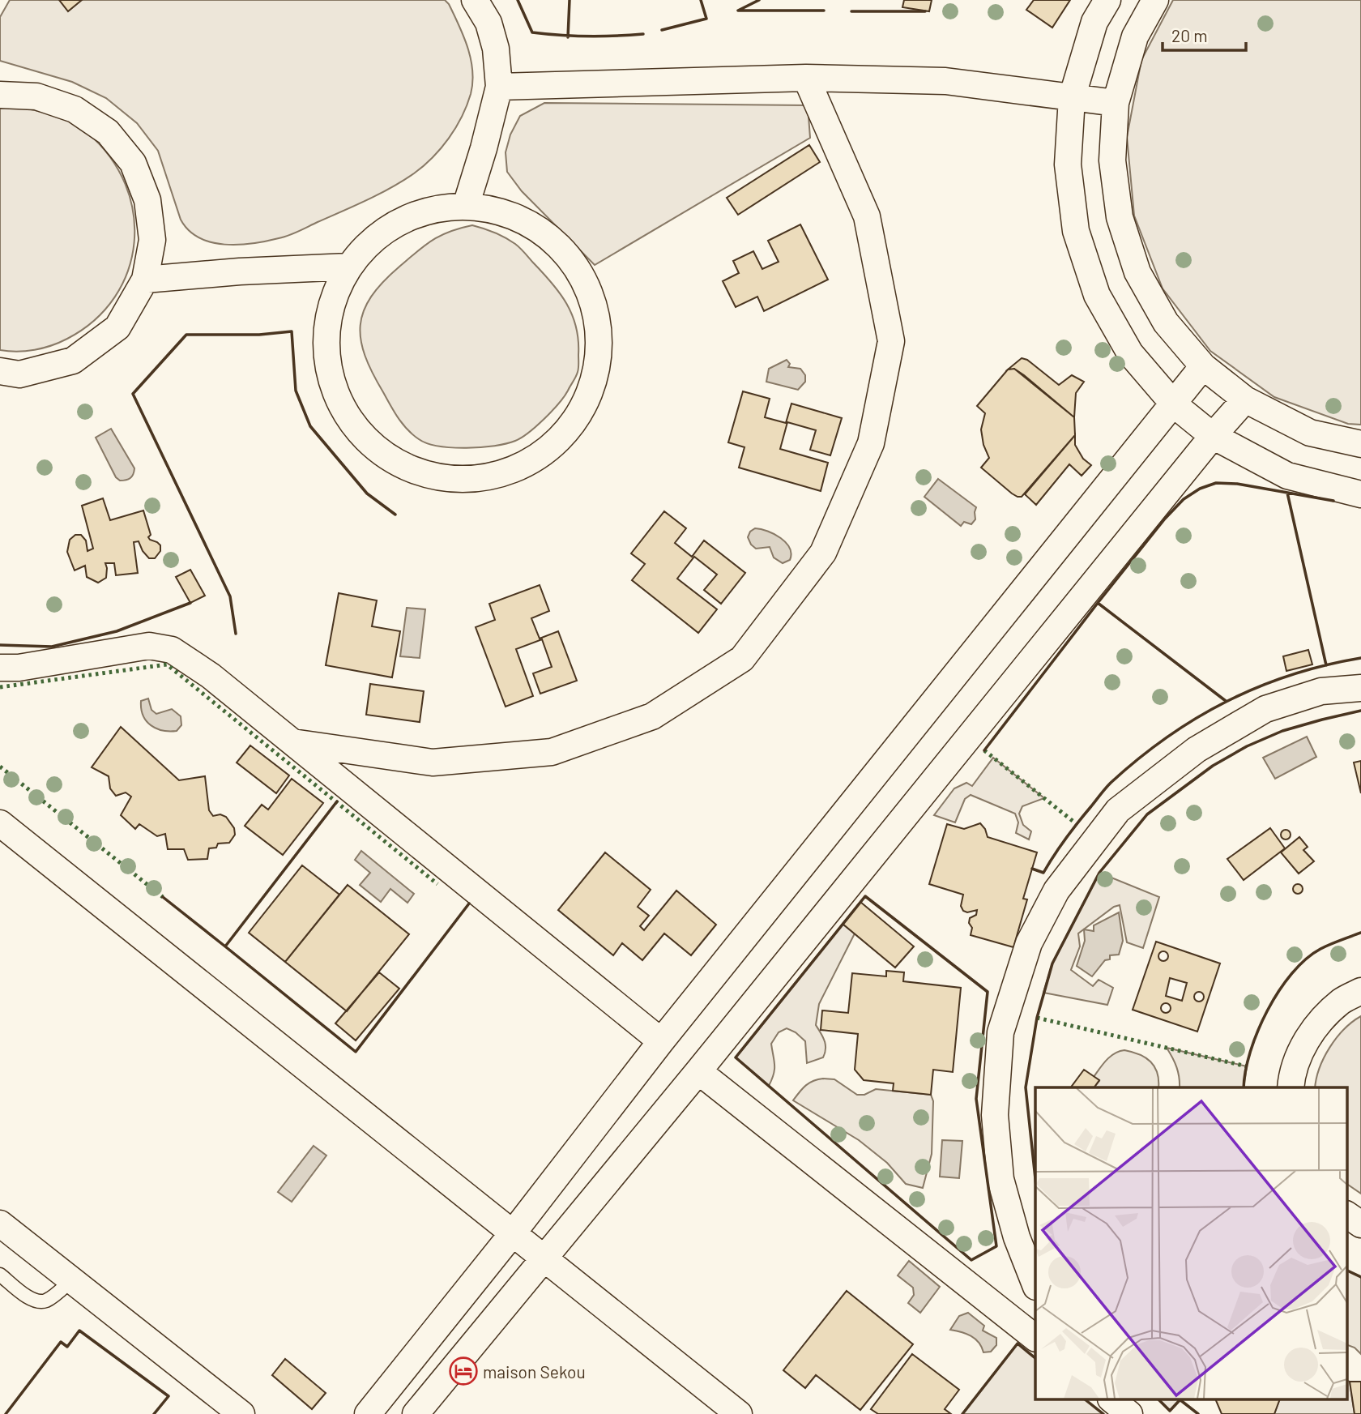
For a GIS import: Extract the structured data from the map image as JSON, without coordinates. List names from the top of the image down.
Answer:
{
  "places": {
    "hotel": ["maison Sekou"]
  },
  "scale_bar": "20 m"
}
